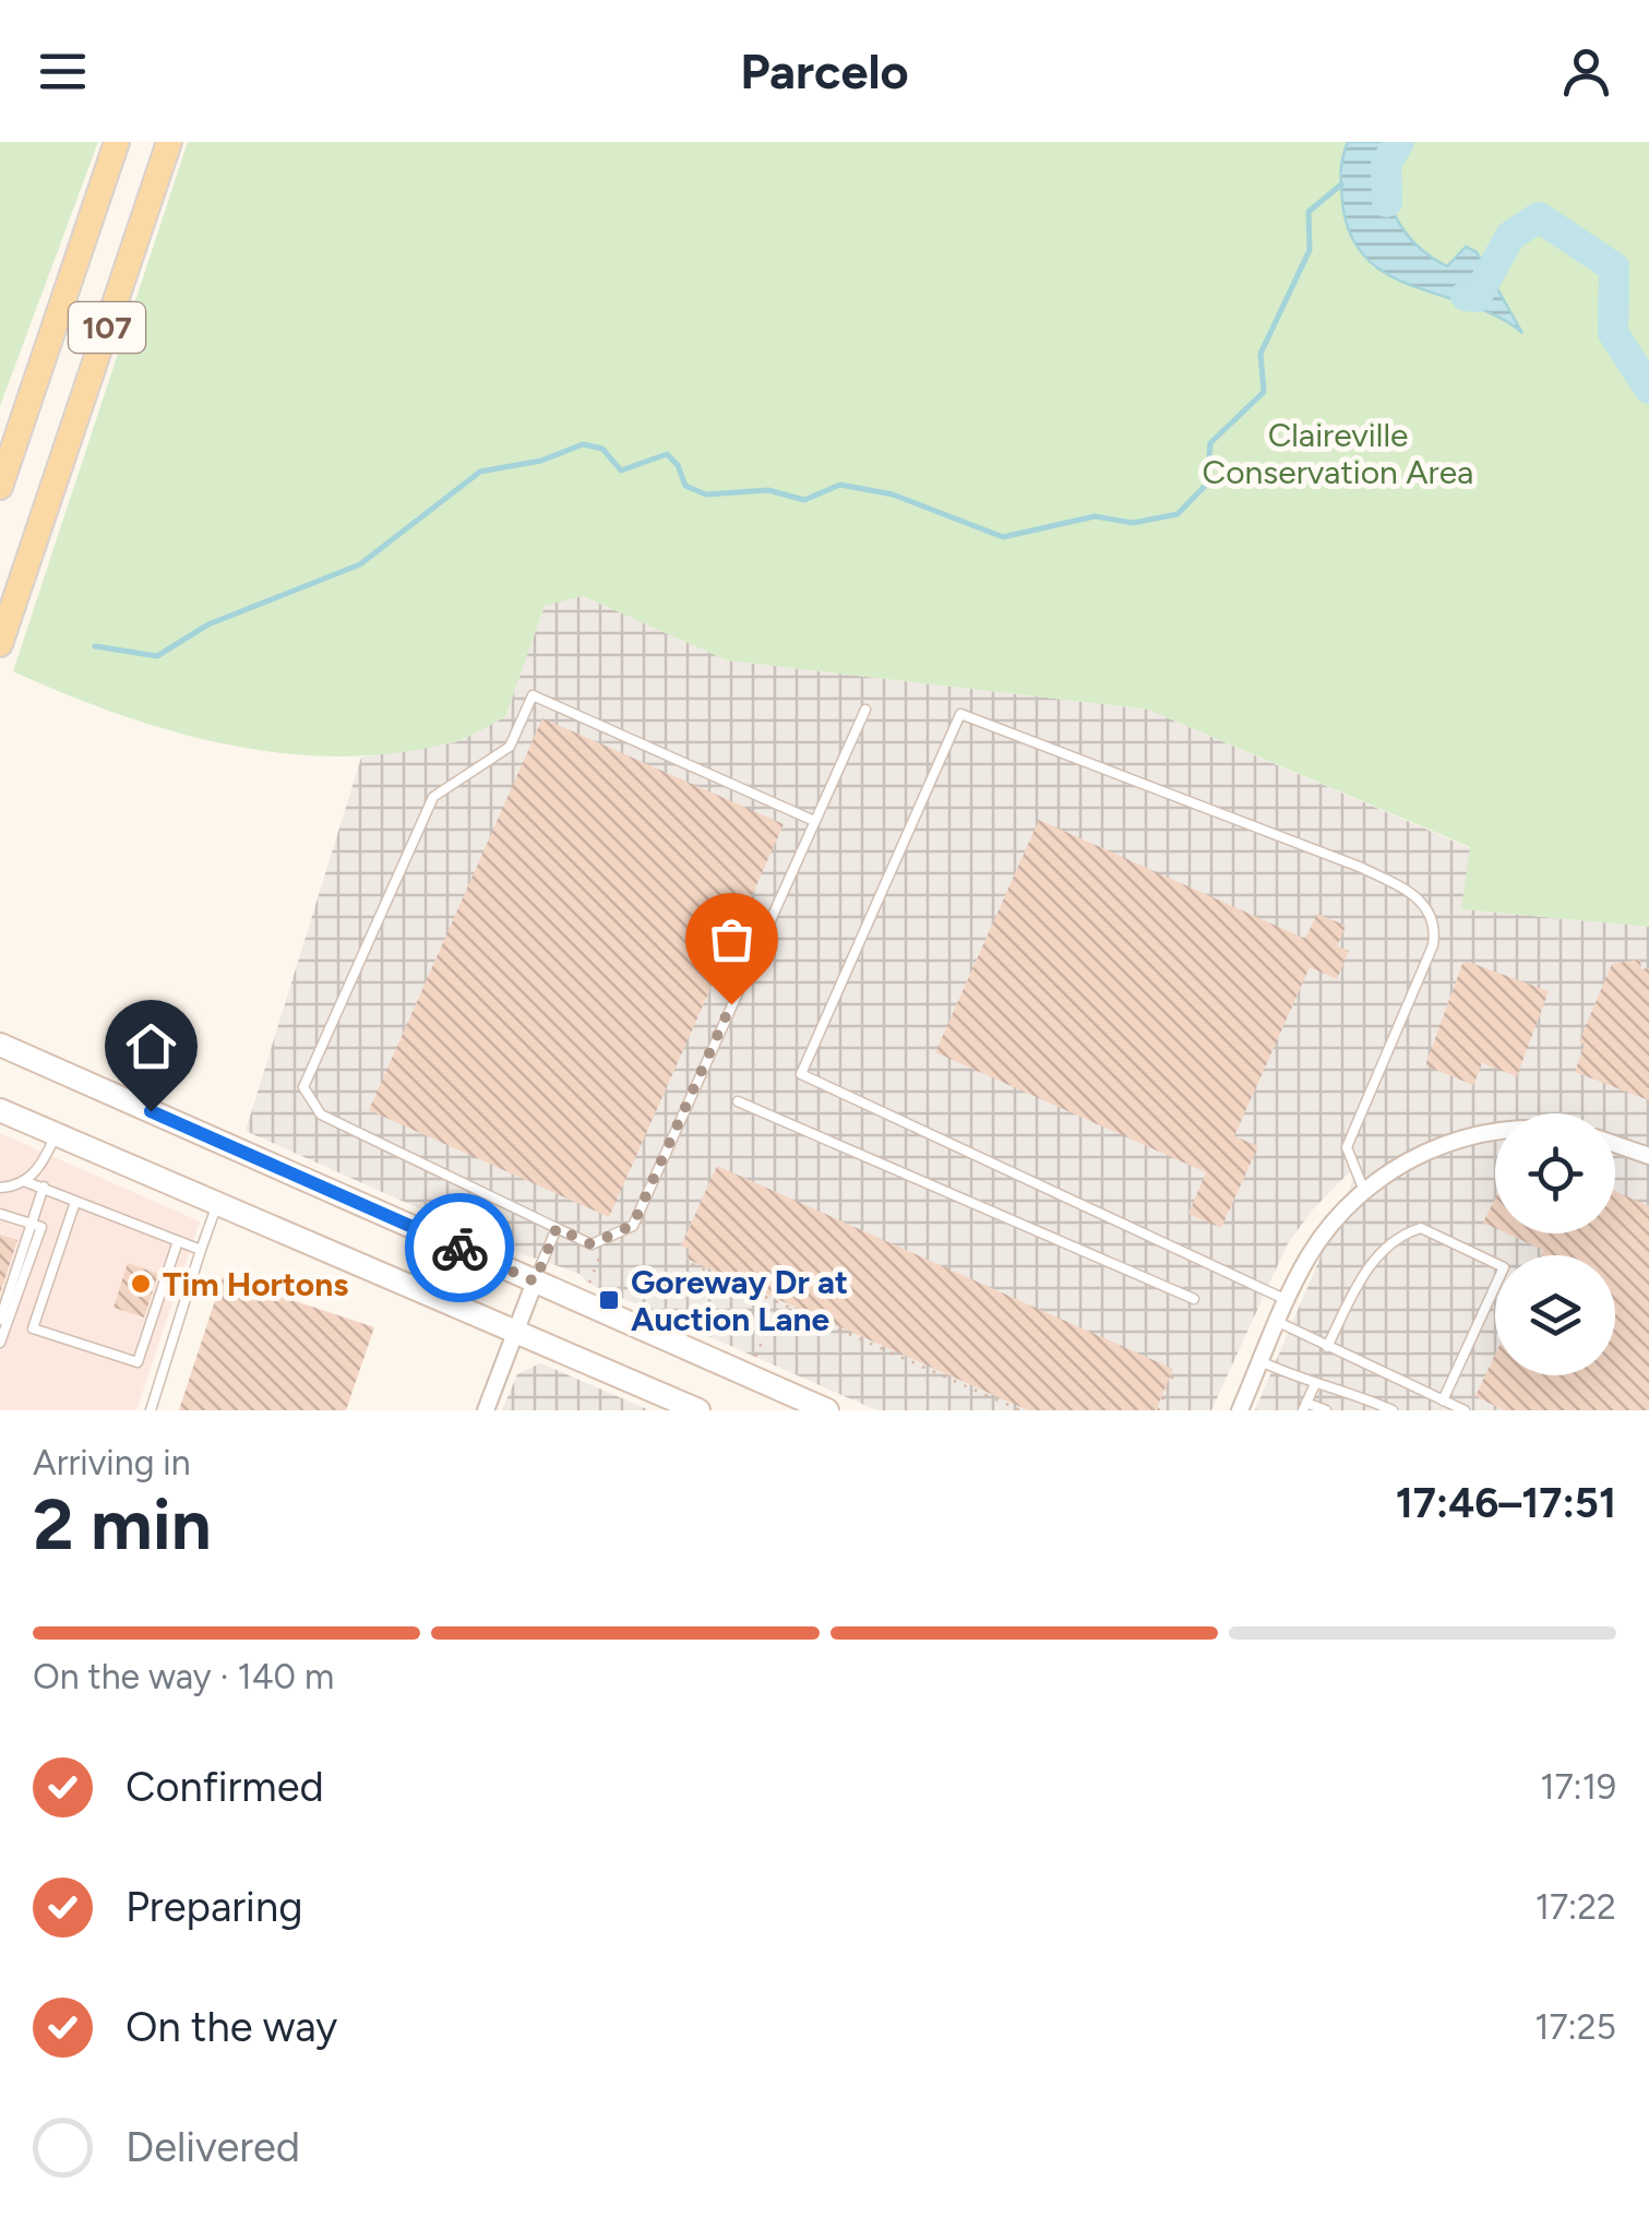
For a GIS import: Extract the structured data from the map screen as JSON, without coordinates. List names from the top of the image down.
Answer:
{
  "streets": {
    "main road": ["107"]
  },
  "parks": ["Claireville Conservation Area"],
  "places": {
    "other": ["Tim Hortons"],
    "transit": ["Goreway Dr at Auction Lane"]
  },
  "page": {
    "header": "Parcelo",
    "heading": ["2 min", "Arriving in", "17:46–17:51"],
    "bar": "On the way · 140 m",
    "list": [
      ["Confirmed", "17:19"],
      ["Preparing", "17:22"],
      ["On the way", "17:25"],
      "Delivered"
    ]
  }
}
